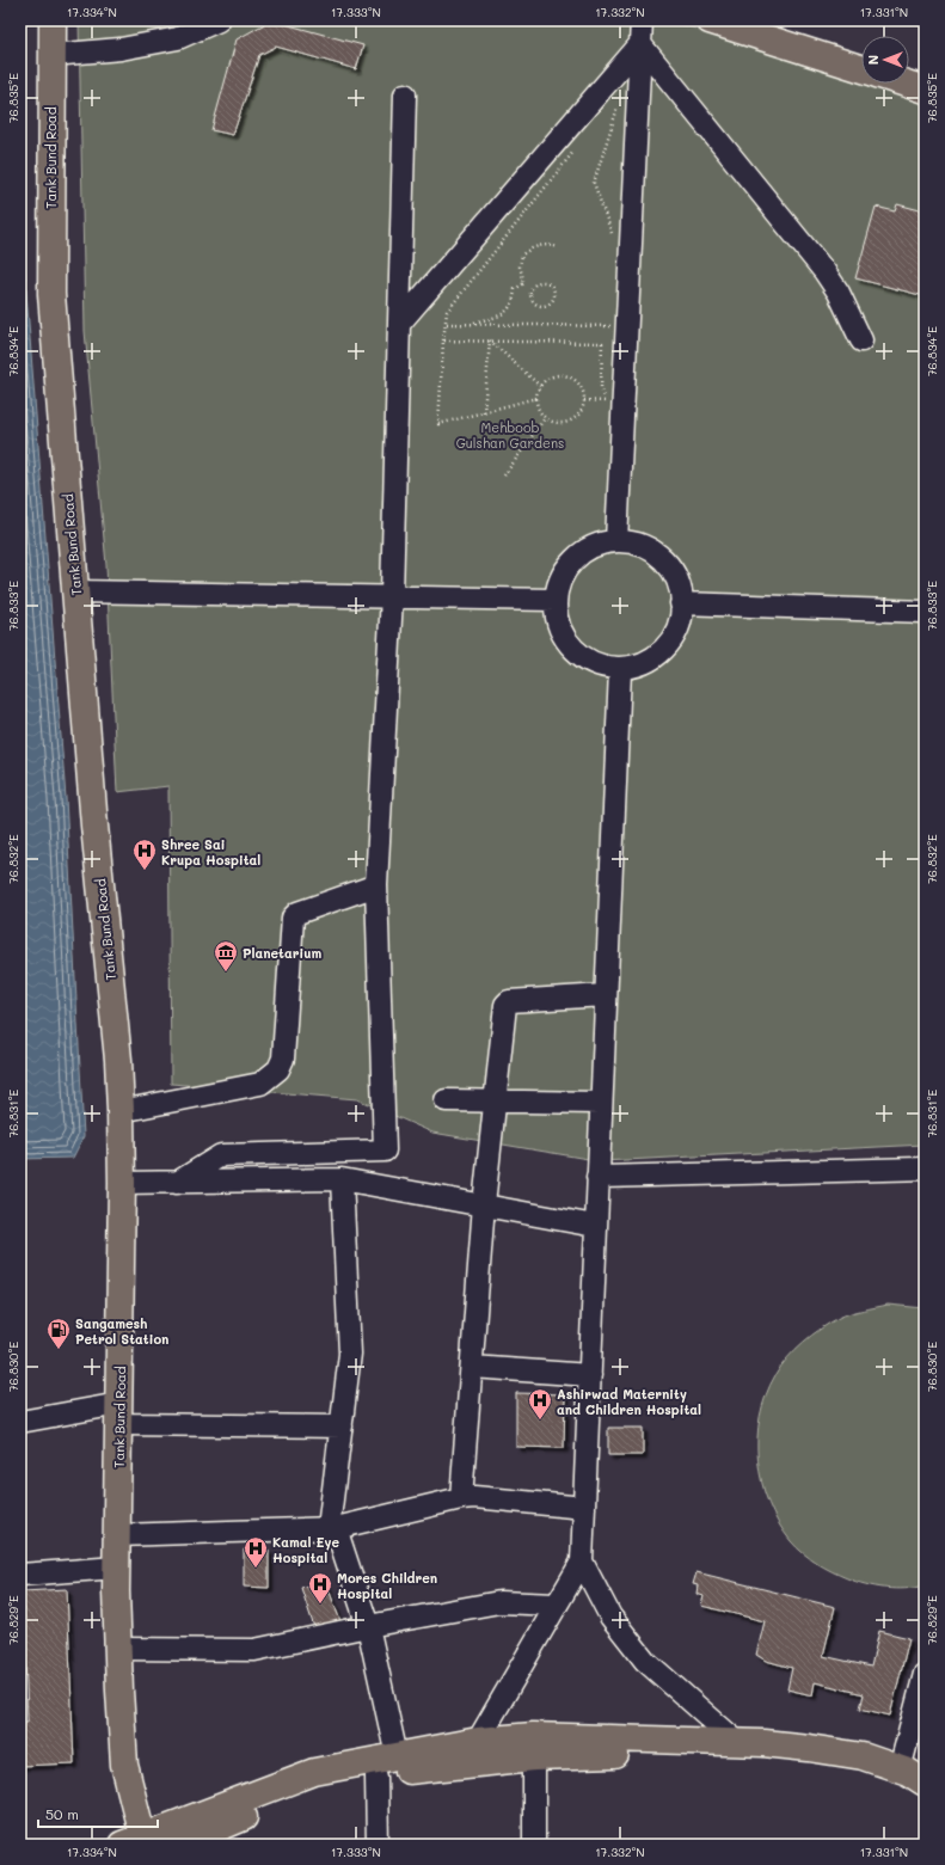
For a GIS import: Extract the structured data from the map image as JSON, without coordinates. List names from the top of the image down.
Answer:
{
  "streets": {
    "main road": ["Tank Bund Road"]
  },
  "parks": ["Mehboob Gulshan Gardens"],
  "places": {
    "hospital": [
      "Shree Sai Krupa Hospital",
      "Ashirwad Maternity and Children Hospital",
      "Kamal Eye Hospital",
      "Mores Children Hospital"
    ],
    "museum": ["Planetarium"],
    "fuel station": ["Sangamesh Petrol Station"]
  },
  "scale_bar": "50 m",
  "north": "left",
  "coordinates": [
    "17.334°N",
    "17.333°N",
    "17.332°N",
    "17.331°N",
    "76.835°E",
    "76.834°E",
    "76.833°E",
    "76.832°E",
    "76.831°E",
    "76.830°E",
    "76.829°E"
  ]
}
